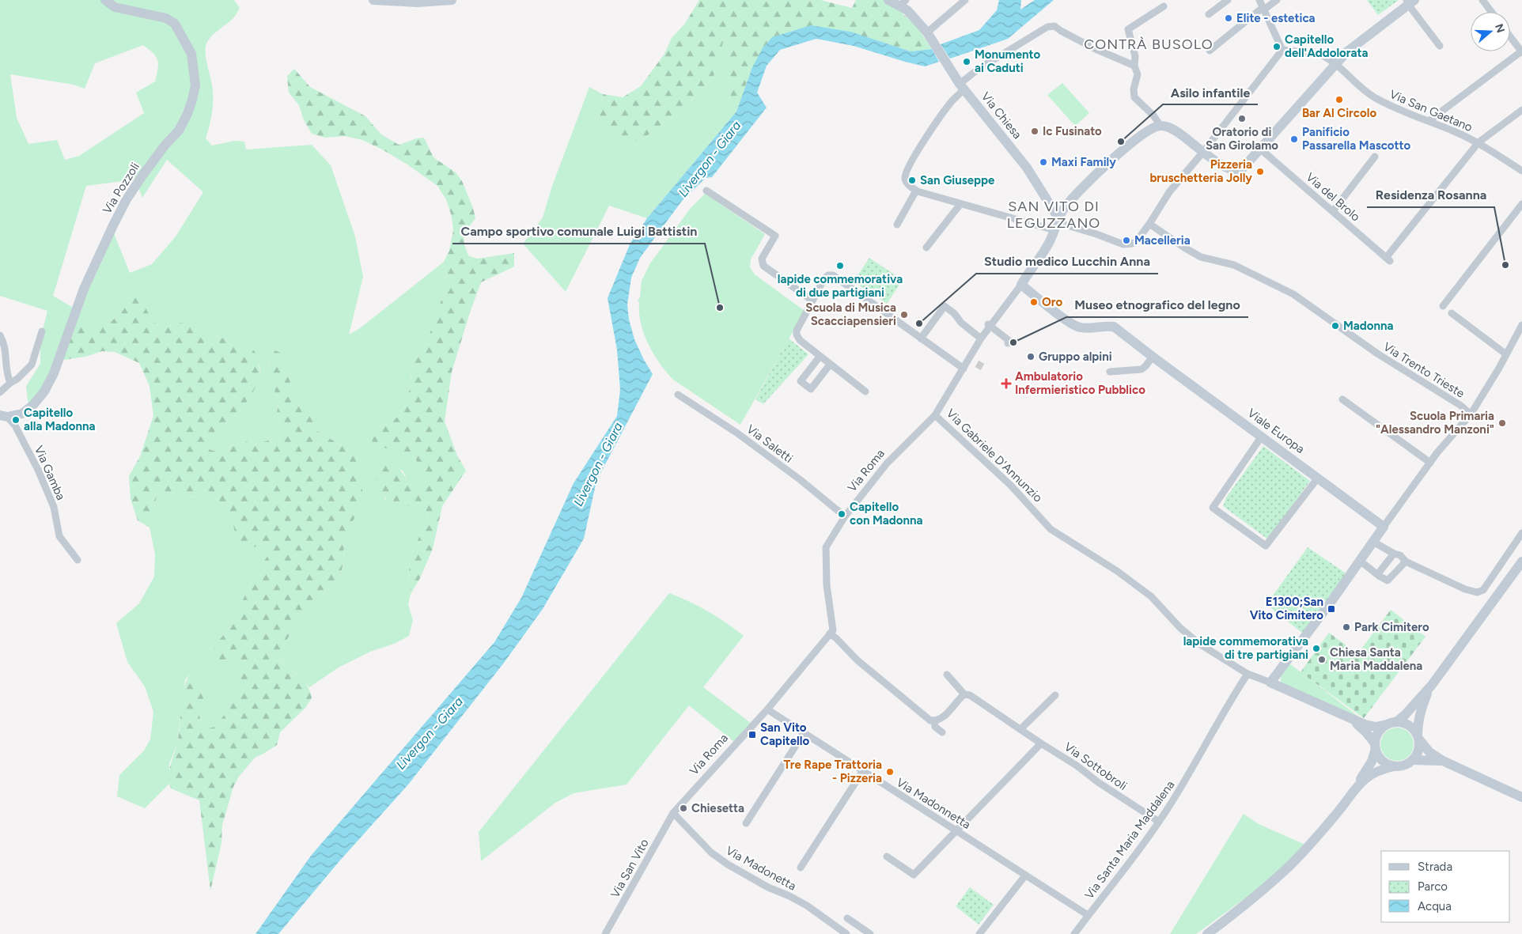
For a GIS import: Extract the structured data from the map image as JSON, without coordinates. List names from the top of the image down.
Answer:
{
  "streets": {
    "main road": [
      "Via Chiesa",
      "Via Pozzoli",
      "Viale Europa",
      "Via Gabriele D'Annunzio",
      "Via Roma"
    ],
    "street": [
      "Via San Gaetano",
      "Via del Brolo",
      "Via Trento Trieste",
      "Via Saletti",
      "Via Gamba",
      "Via Sottobroli",
      "Via Madonnetta",
      "Via Santa Maria Maddalena",
      "Via San Vito",
      "Via Madonetta"
    ]
  },
  "crossings": [
    ["Via San Gaetano", "Via del Brolo"],
    ["Via Chiesa", "Via Roma"],
    ["Via Pozzoli", "Via Gamba"],
    ["Viale Europa", "Via Roma"],
    ["Via Saletti", "Via Roma"],
    ["Via Gabriele D'Annunzio", "Via Roma"],
    ["Via Gabriele D'Annunzio", "Via Santa Maria Maddalena"],
    ["Via Roma", "Via Madonnetta"],
    ["Via Roma", "Via San Vito"],
    ["Via Roma", "Via Madonetta"],
    ["Via Sottobroli", "Via Santa Maria Maddalena"],
    ["Via Madonnetta", "Via Santa Maria Maddalena"],
    ["Via San Vito", "Via Madonetta"]
  ],
  "districts": ["CONTRÀ BUSOLO", "SAN VITO DI LEGUZZANO"],
  "water": ["Livergon - Giara"],
  "places": {
    "other": [
      "Elite - estetica",
      "Capitello dell'Addolorata",
      "Monumento ai Caduti",
      "Bar Al Circolo",
      "Oratorio di San Girolamo",
      "Ic Fusinato",
      "Panificio Passarella Mascotto",
      "Asilo infantile",
      "Maxi Family",
      "Pizzeria bruschetteria Jolly",
      "San Giuseppe",
      "Macelleria",
      "Residenza Rosanna",
      "lapide commemorativa di due partigiani",
      "Oro",
      "Campo sportivo comunale Luigi Battistin",
      "Scuola di Musica Scacciapensieri",
      "Studio medico Lucchin Anna",
      "Madonna",
      "Museo etnografico del legno",
      "Gruppo alpini",
      "Capitello alla Madonna",
      "Scuola Primaria \"Alessandro Manzoni\"",
      "Capitello con Madonna",
      "Park Cimitero",
      "lapide commemorativa di tre partigiani",
      "Chiesa Santa Maria Maddalena",
      "Tre Rape Trattoria - Pizzeria",
      "Chiesetta"
    ],
    "health": ["Ambulatorio Infermieristico Pubblico"],
    "transit": ["E1300;San Vito Cimitero", "San Vito Capitello"]
  },
  "legend": ["Strada", "Parco", "Acqua"],
  "north": "right"
}
